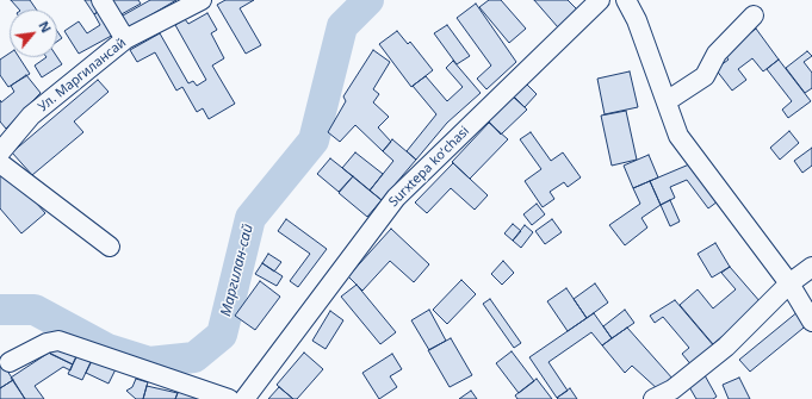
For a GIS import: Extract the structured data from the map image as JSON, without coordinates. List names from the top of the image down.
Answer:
{
  "streets": {
    "street": ["Ул. Маргилансай", "Surxtepa koʻchasi"]
  },
  "water": ["Маргилан-сай"],
  "north": "top right"
}
